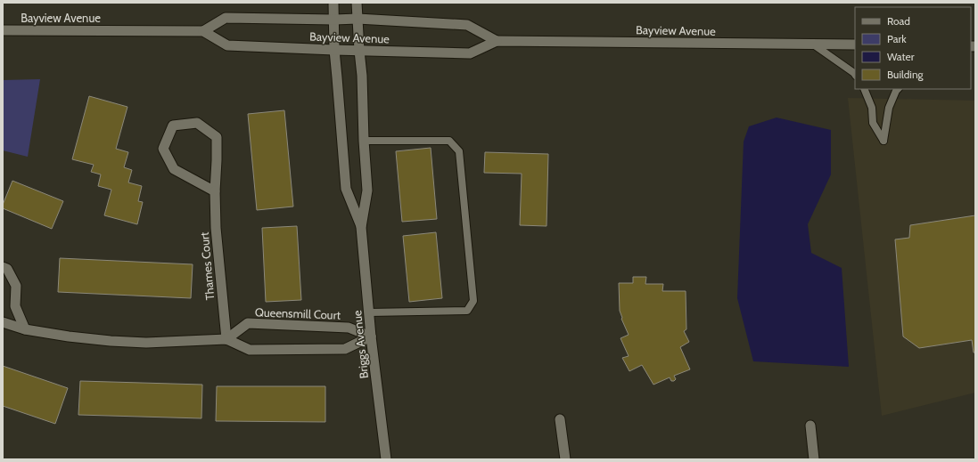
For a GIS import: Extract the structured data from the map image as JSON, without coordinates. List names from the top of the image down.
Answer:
{
  "streets": {
    "street": [
      "Bayview Avenue",
      "Thames Court",
      "Queensmill Court",
      "Briggs Avenue"
    ]
  },
  "crossings": [
    ["Bayview Avenue", "Briggs Avenue"],
    ["Thames Court", "Queensmill Court"],
    ["Queensmill Court", "Briggs Avenue"]
  ],
  "legend": [
    "Road",
    "Park",
    "Water",
    "Building"
  ]
}
